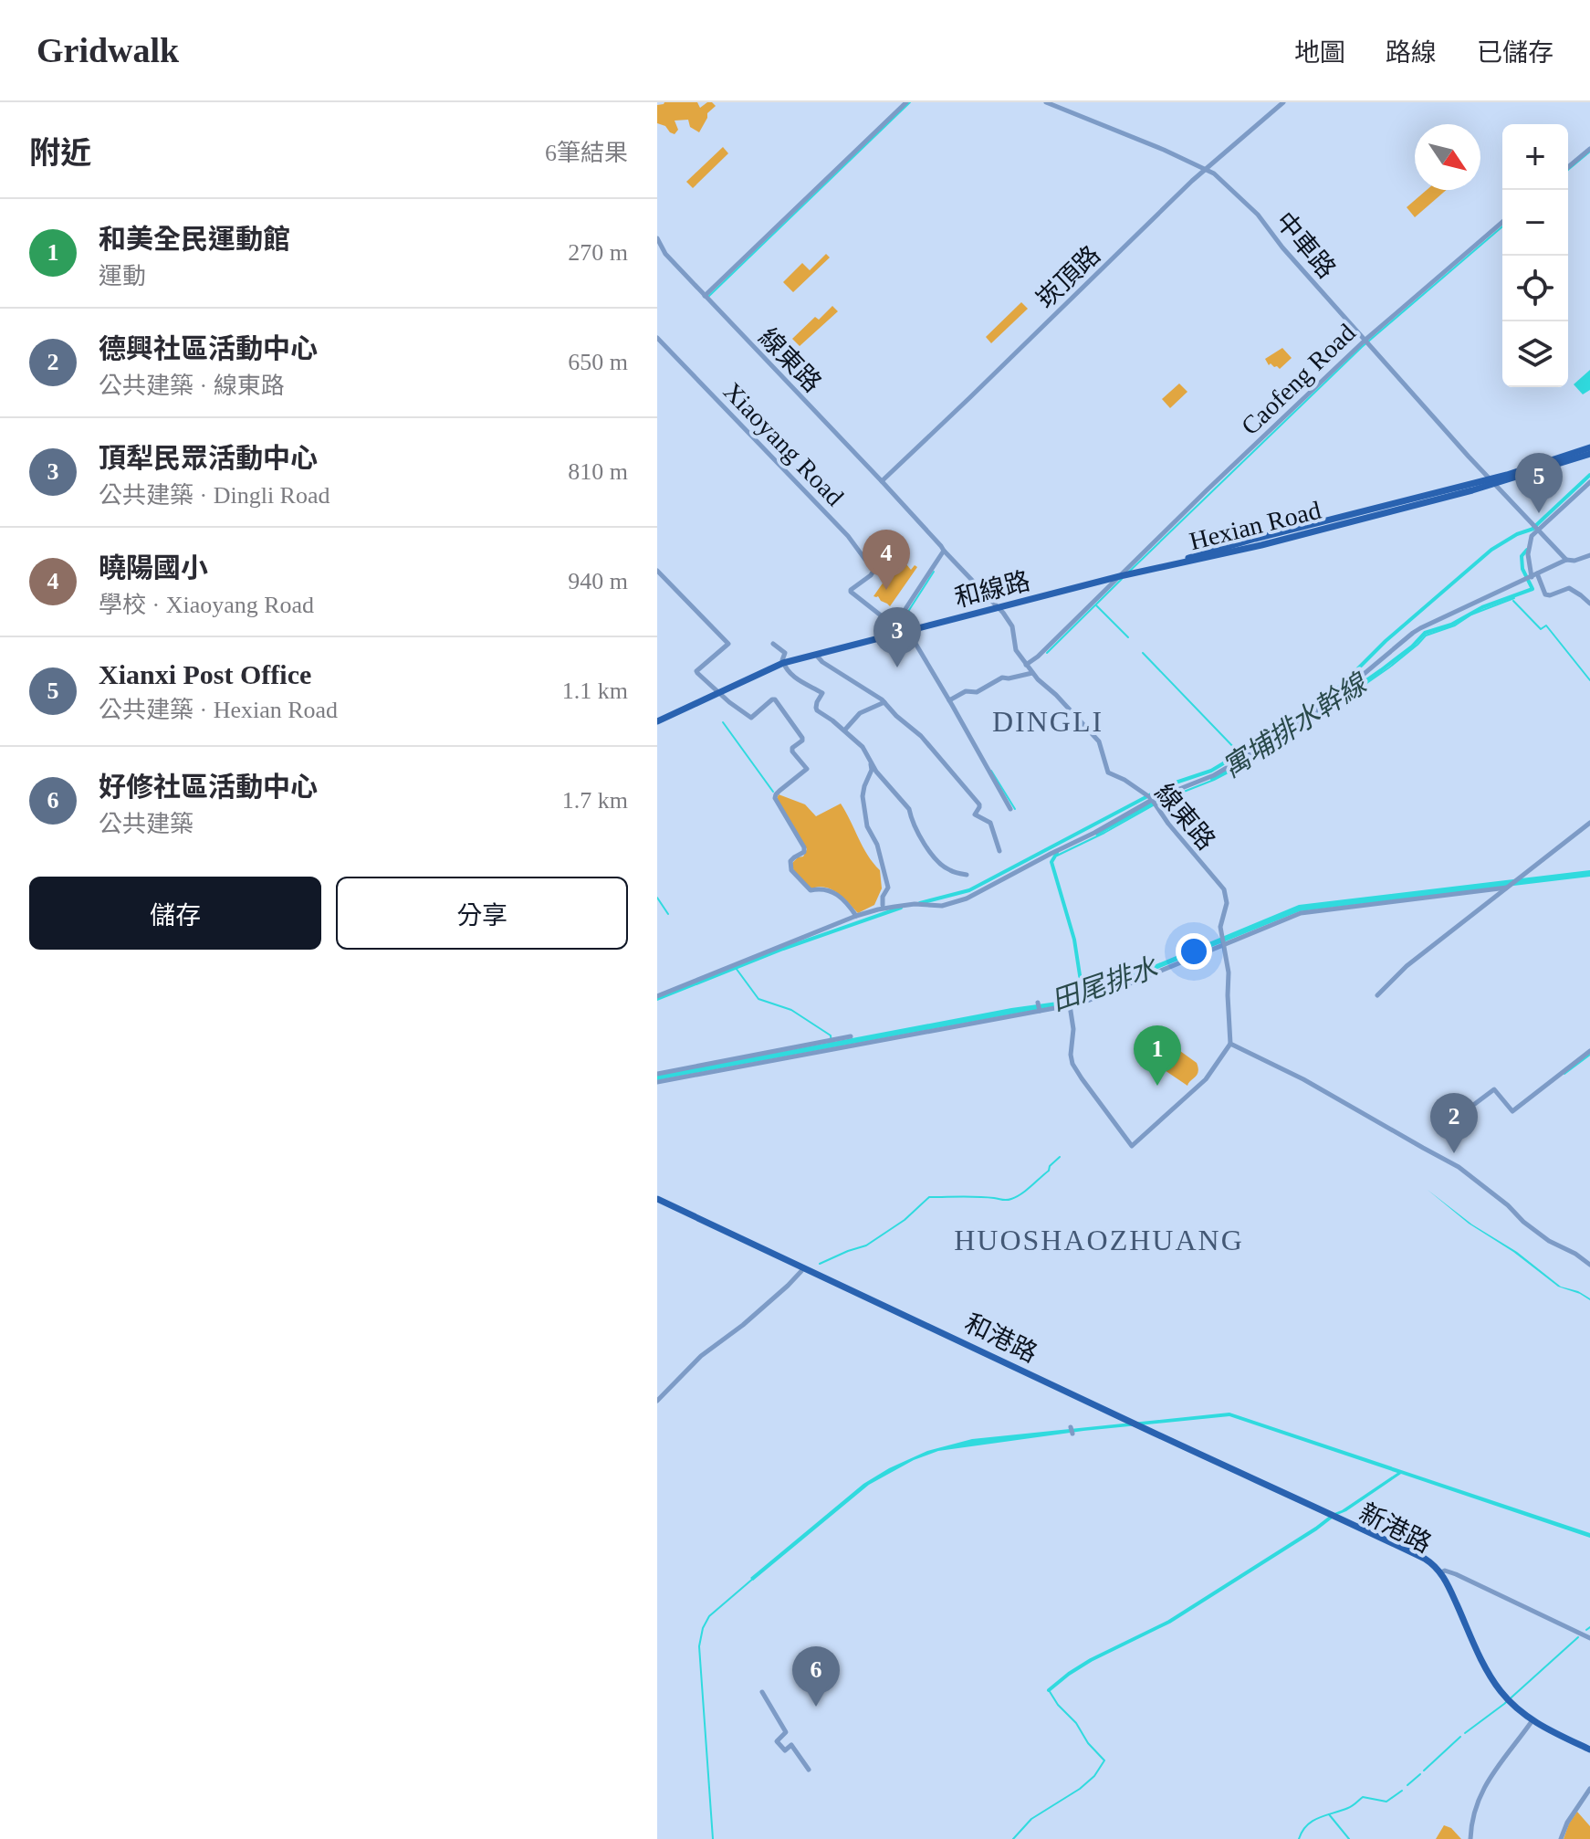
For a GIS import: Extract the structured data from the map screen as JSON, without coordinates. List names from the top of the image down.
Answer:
{
  "streets": {
    "main road": [
      "Hexian Road",
      "和線路",
      "和港路",
      "新港路"
    ],
    "street": [
      "中車路",
      "崁頂路",
      "線東路",
      "Caofeng Road",
      "Xiaoyang Road"
    ]
  },
  "crossings": [
    ["中車路", "崁頂路"],
    ["中車路", "Caofeng Road"],
    ["中車路", "Hexian Road"],
    ["崁頂路", "線東路"],
    ["線東路", "Caofeng Road"],
    ["線東路", "和線路"],
    ["Caofeng Road", "和線路"],
    ["Xiaoyang Road", "和線路"],
    ["Hexian Road", "和線路"],
    ["和港路", "新港路"]
  ],
  "districts": ["DINGLI", "HUOSHAOZHUANG"],
  "water": ["寓埔排水幹線", "田尾排水"],
  "north": "bottom right",
  "page": {
    "header": "Gridwalk",
    "nav": ["地圖", "路線", "已儲存"],
    "heading": ["附近", "6筆結果"],
    "map_buttons": ["+", "−"],
    "list": [
      {
        "mark": "1",
        "name": "和美全民運動館",
        "note": "運動",
        "value": "270 m"
      },
      {
        "mark": "2",
        "name": "德興社區活動中心",
        "note": "公共建築 · 線東路",
        "value": "650 m"
      },
      {
        "mark": "3",
        "name": "頂犁民眾活動中心",
        "note": "公共建築 · Dingli Road",
        "value": "810 m"
      },
      {
        "mark": "4",
        "name": "曉陽國小",
        "note": "學校 · Xiaoyang Road",
        "value": "940 m"
      },
      {
        "mark": "5",
        "name": "Xianxi Post Office",
        "note": "公共建築 · Hexian Road",
        "value": "1.1 km"
      },
      {
        "mark": "6",
        "name": "好修社區活動中心",
        "note": "公共建築",
        "value": "1.7 km"
      }
    ],
    "pins": [
      "5",
      "4",
      "3",
      "1",
      "2",
      "6"
    ],
    "buttons": ["儲存", "分享"]
  }
}
